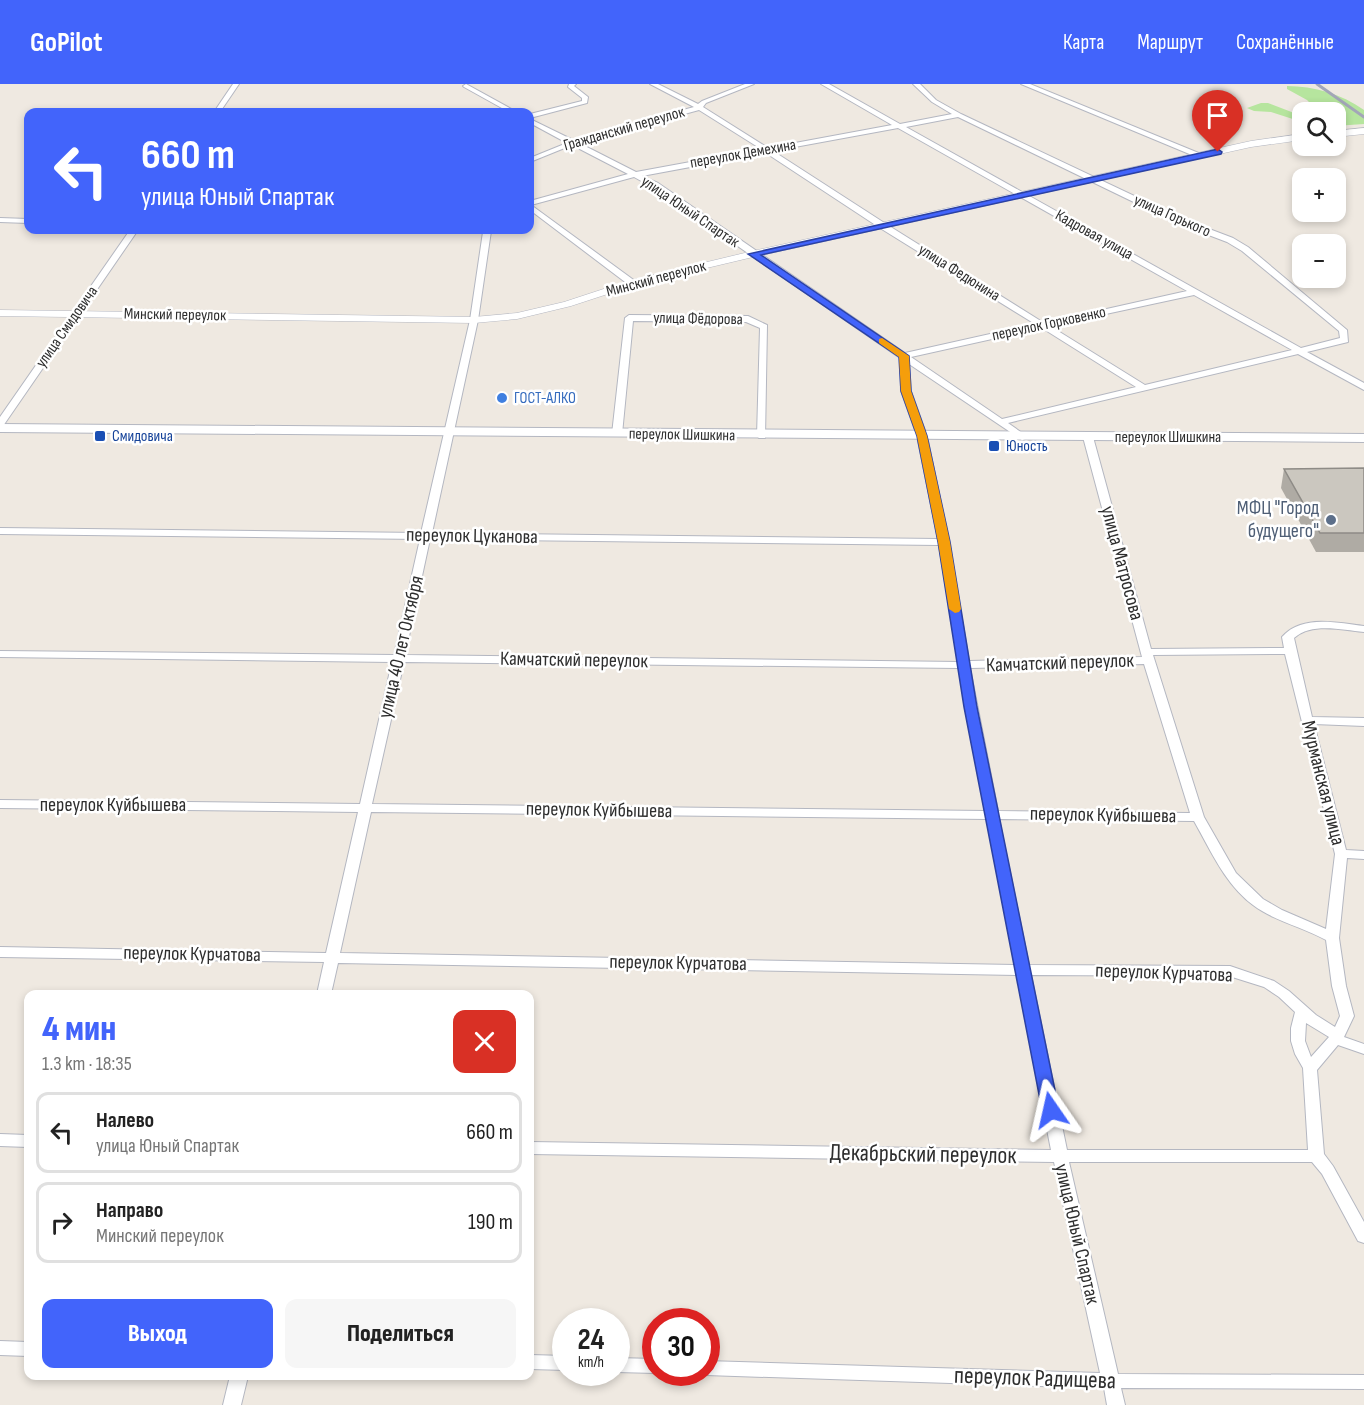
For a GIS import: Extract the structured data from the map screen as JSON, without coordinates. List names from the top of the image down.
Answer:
{
  "streets": {
    "main road": ["переулок Шишкина"],
    "street": [
      "Гражданский переулок",
      "переулок Демехина",
      "улица Юный Спартак",
      "улица Горького",
      "Кадровая улица",
      "улица Федюнина",
      "Минский переулок",
      "улица Фёдорова",
      "переулок Горковенко",
      "улица Смидовича",
      "переулок Цуканова",
      "улица Матросова",
      "улица 40 лет Октября",
      "Камчатский переулок",
      "Мурманская улица",
      "переулок Куйбышева",
      "переулок Курчатова",
      "Декабрьский переулок",
      "переулок Радищева"
    ]
  },
  "crossings": [
    ["Гражданский переулок", "улица Юный Спартак"],
    ["Гражданский переулок", "улица Федюнина"],
    ["переулок Демехина", "улица Юный Спартак"],
    ["переулок Демехина", "улица Горького"],
    ["переулок Демехина", "Кадровая улица"],
    ["переулок Демехина", "улица Федюнина"],
    ["улица Юный Спартак", "Минский переулок"],
    ["улица Юный Спартак", "переулок Горковенко"],
    ["улица Юный Спартак", "переулок Шишкина"],
    ["улица Юный Спартак", "переулок Цуканова"],
    ["улица Юный Спартак", "Камчатский переулок"],
    ["улица Юный Спартак", "переулок Куйбышева"],
    ["улица Юный Спартак", "переулок Курчатова"],
    ["улица Юный Спартак", "Декабрьский переулок"],
    ["улица Юный Спартак", "переулок Радищева"],
    ["улица Горького", "Кадровая улица"],
    ["улица Горького", "Минский переулок"],
    ["Кадровая улица", "Минский переулок"],
    ["Кадровая улица", "переулок Горковенко"],
    ["улица Федюнина", "Минский переулок"],
    ["улица Федюнина", "переулок Горковенко"],
    ["Минский переулок", "улица Смидовича"],
    ["Минский переулок", "улица 40 лет Октября"],
    ["улица Фёдорова", "переулок Шишкина"],
    ["улица Смидовича", "переулок Шишкина"],
    ["переулок Шишкина", "улица Матросова"],
    ["переулок Шишкина", "улица 40 лет Октября"],
    ["переулок Цуканова", "улица 40 лет Октября"],
    ["улица Матросова", "Камчатский переулок"],
    ["улица Матросова", "Мурманская улица"],
    ["улица Матросова", "переулок Куйбышева"],
    ["улица 40 лет Октября", "Камчатский переулок"],
    ["улица 40 лет Октября", "переулок Куйбышева"],
    ["улица 40 лет Октября", "переулок Курчатова"],
    ["Камчатский переулок", "Мурманская улица"],
    ["Мурманская улица", "переулок Курчатова"]
  ],
  "places": {
    "other": ["ГОСТ-АЛКО", "МФЦ \"Город будущего\""],
    "transit": ["Смидовича", "Юность"]
  },
  "page": {
    "header": "GoPilot",
    "nav": ["Карта", "Маршрут", "Сохранённые"],
    "map_buttons": ["+", "−"],
    "turn": ["660 m", "улица Юный Спартак"],
    "heading": ["4 мин", "1.3 km · 18:35"],
    "list": [
      {
        "name": "Налево",
        "note": "улица Юный Спартак",
        "value": "660 m"
      },
      {
        "name": "Направо",
        "note": "Минский переулок",
        "value": "190 m"
      }
    ],
    "buttons": ["Выход", "Поделиться"],
    "speed": "24 km/h",
    "limit": "30"
  }
}
